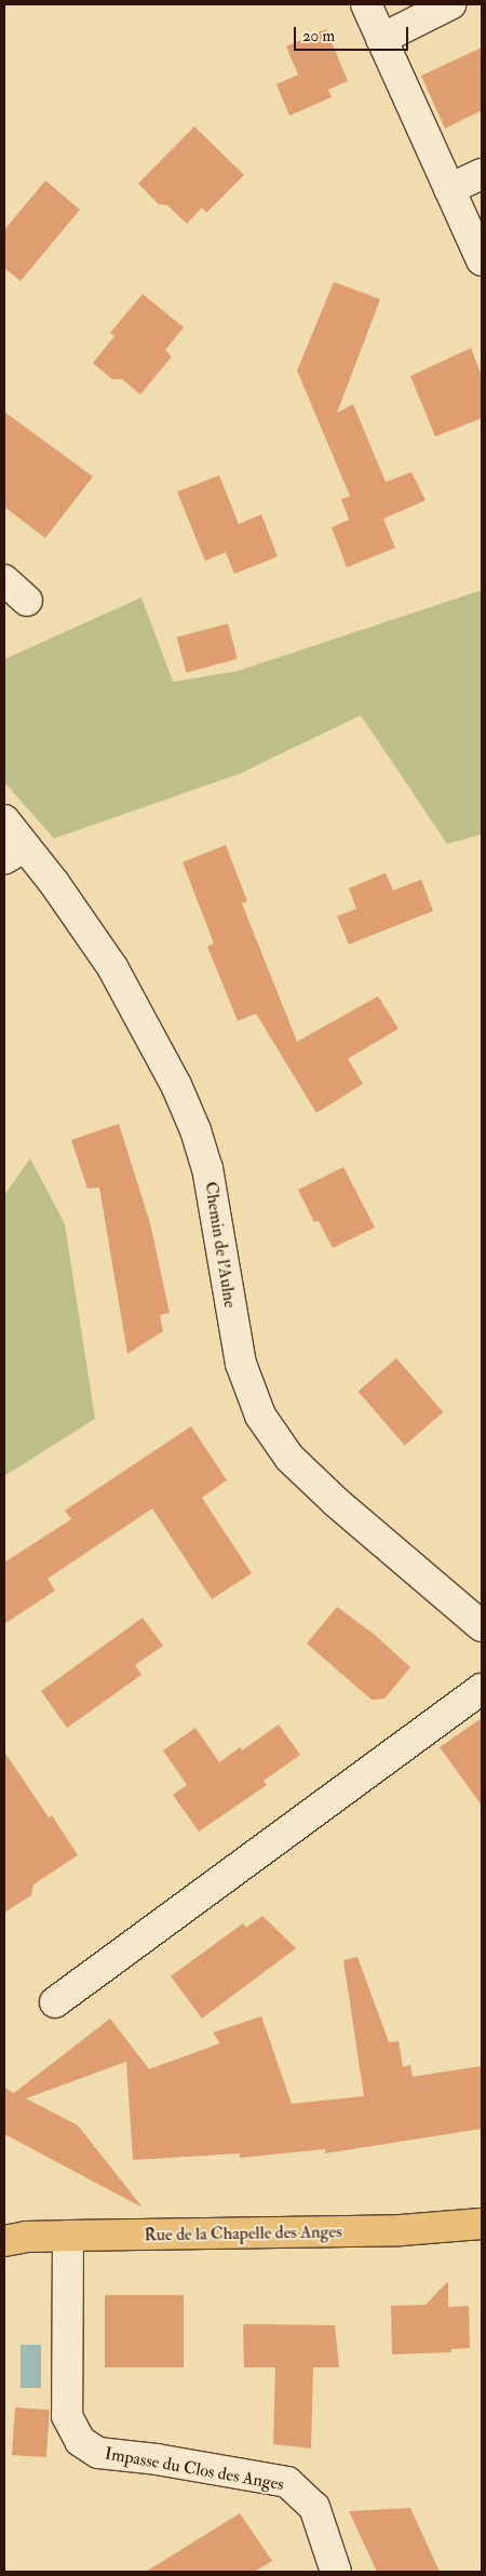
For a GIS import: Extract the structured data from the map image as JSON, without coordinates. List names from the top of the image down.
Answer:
{
  "streets": {
    "main road": ["Rue de la Chapelle des Anges"],
    "street": ["Chemin de l'Aulne", "Impasse du Clos des Anges"]
  },
  "crossings": [
    ["Rue de la Chapelle des Anges", "Impasse du Clos des Anges"]
  ],
  "scale_bar": "20 m"
}
